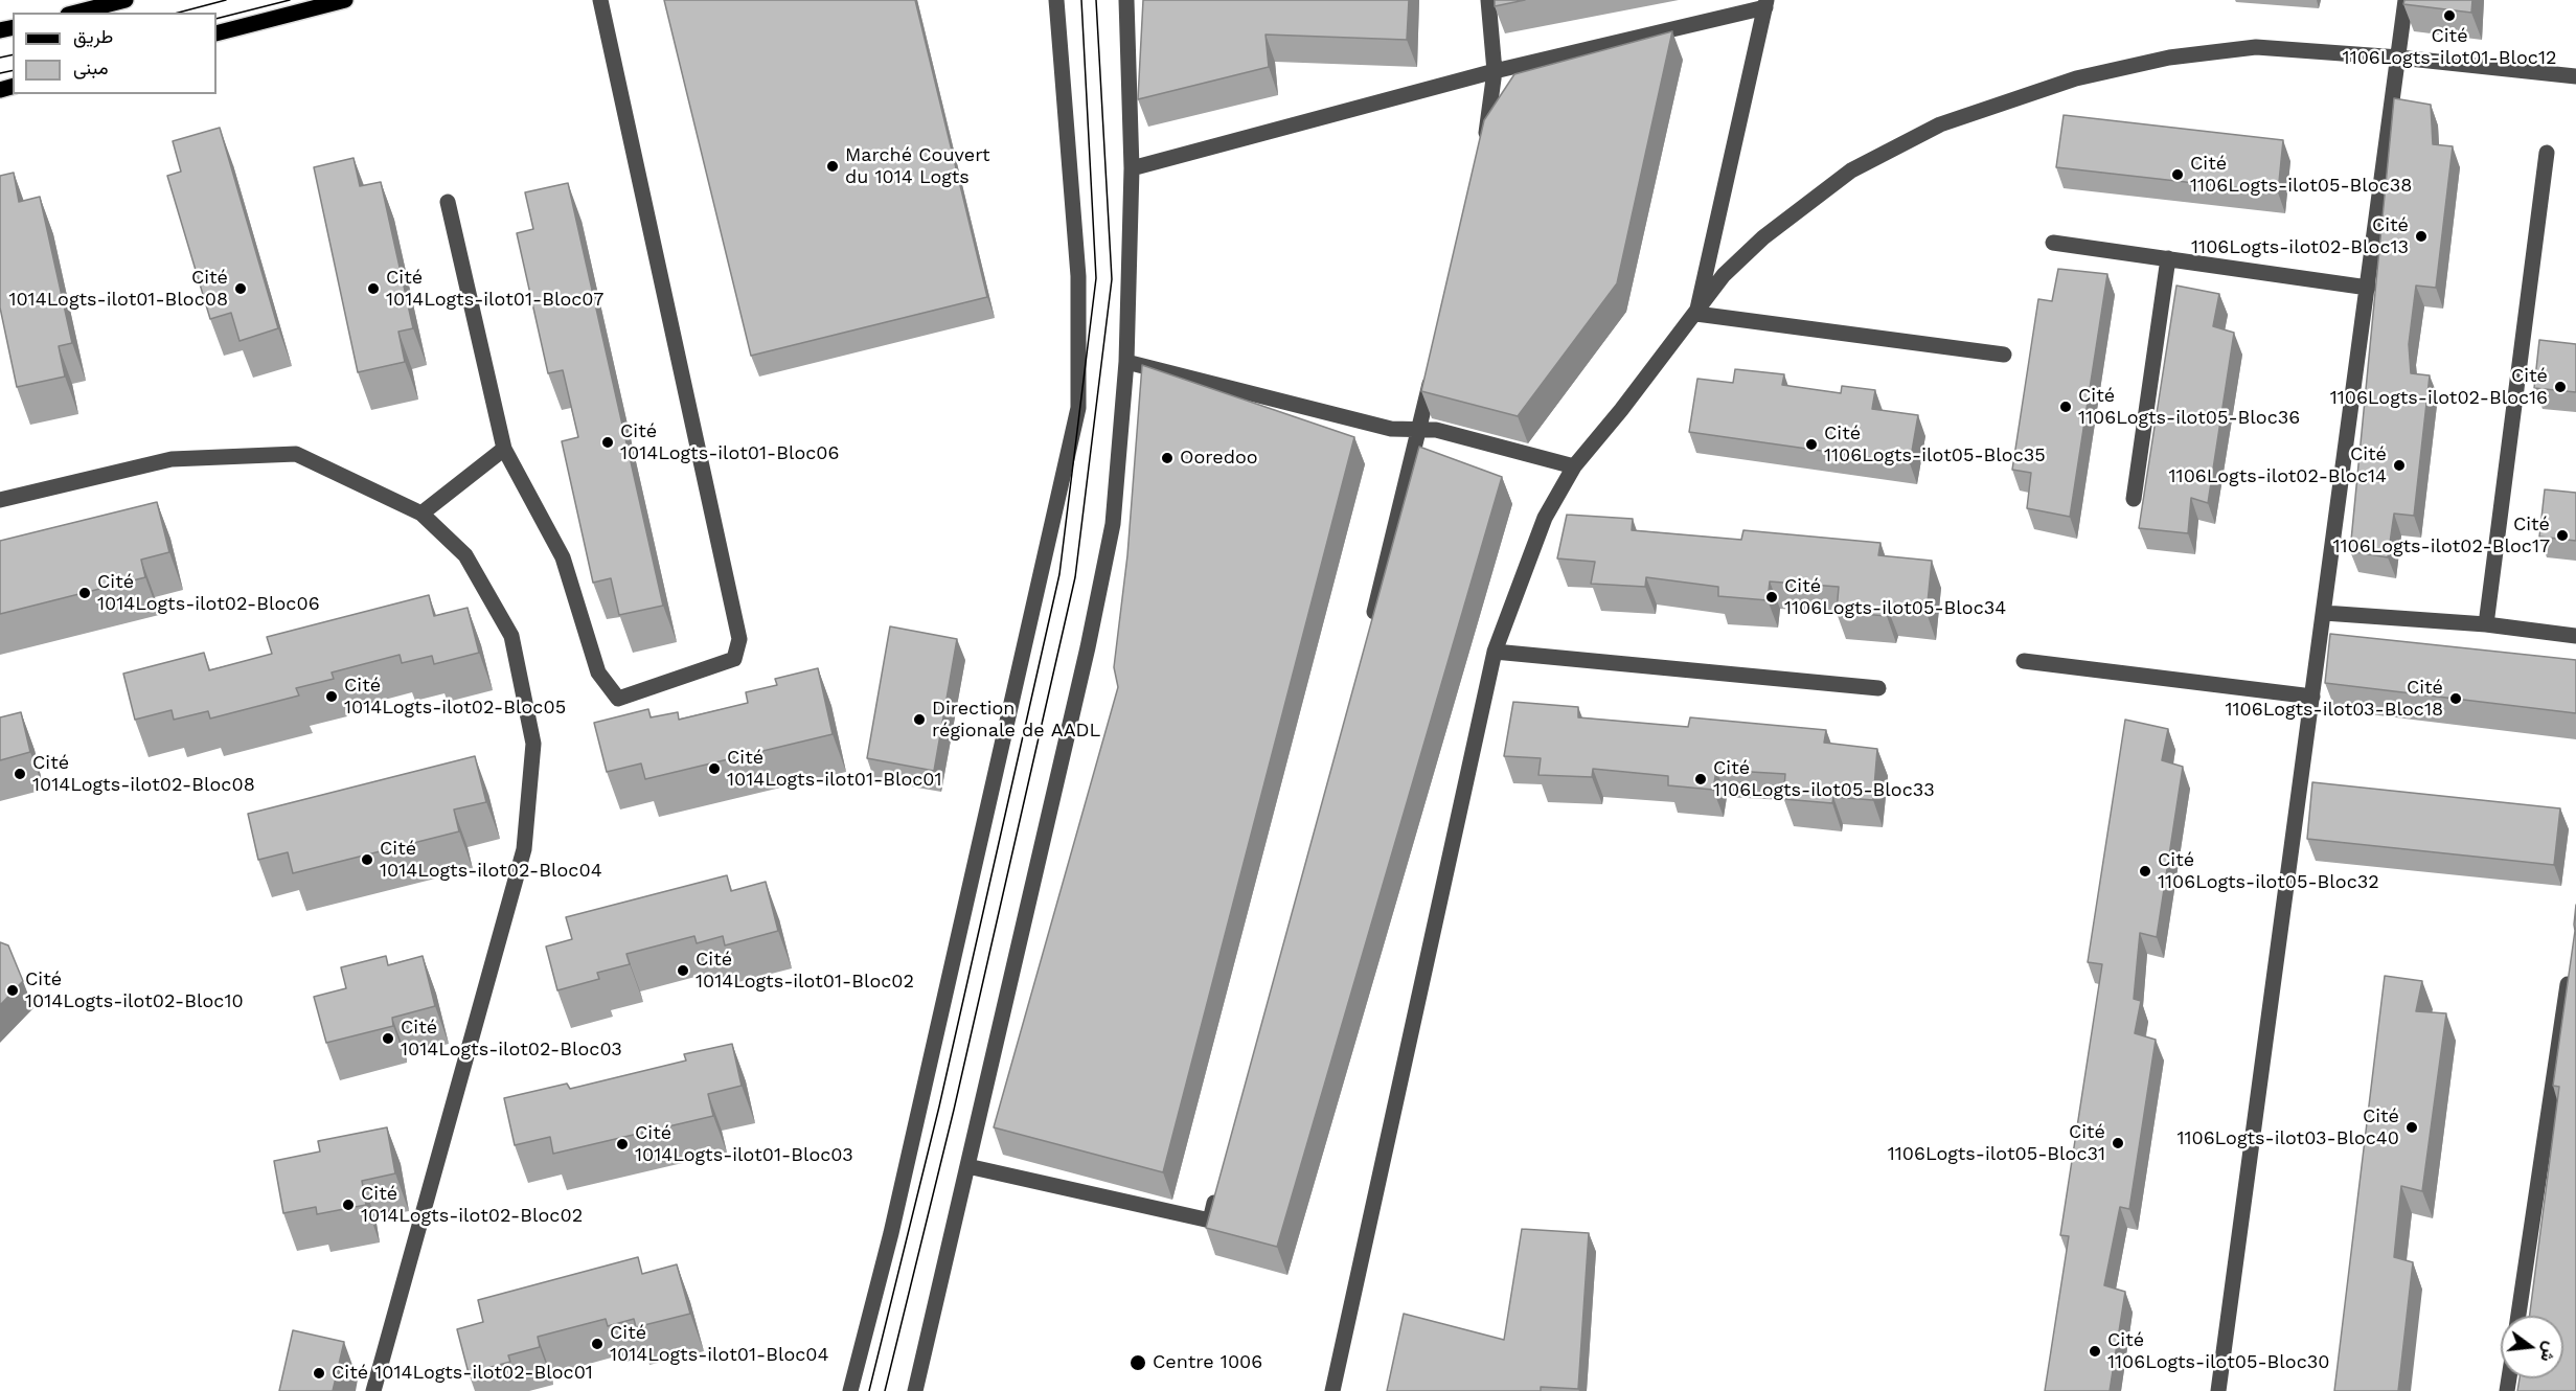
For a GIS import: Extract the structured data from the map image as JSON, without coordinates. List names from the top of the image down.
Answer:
{
  "places": [
    "Cité 1106Logts-ilot01-Bloc12",
    "Marché Couvert du 1014 Logts",
    "Cité 1106Logts-ilot05-Bloc38",
    "Cité 1106Logts-ilot02-Bloc13",
    "Cité 1014Logts-ilot01-Bloc08",
    "Cité 1014Logts-ilot01-Bloc07",
    "Cité 1106Logts-ilot02-Bloc16",
    "Cité 1106Logts-ilot05-Bloc36",
    "Cité 1014Logts-ilot01-Bloc06",
    "Cité 1106Logts-ilot05-Bloc35",
    "Ooredoo",
    "Cité 1106Logts-ilot02-Bloc14",
    "Cité 1106Logts-ilot02-Bloc17",
    "Cité 1014Logts-ilot02-Bloc06",
    "Cité 1106Logts-ilot05-Bloc34",
    "Cité 1014Logts-ilot02-Bloc05",
    "Cité 1106Logts-ilot03-Bloc18",
    "Direction régionale de AADL",
    "Cité 1014Logts-ilot01-Bloc01",
    "Cité 1014Logts-ilot02-Bloc08",
    "Cité 1106Logts-ilot05-Bloc33",
    "Cité 1014Logts-ilot02-Bloc04",
    "Cité 1106Logts-ilot05-Bloc32",
    "Cité 1014Logts-ilot01-Bloc02",
    "Cité 1014Logts-ilot02-Bloc10",
    "Cité 1014Logts-ilot02-Bloc03",
    "Cité 1106Logts-ilot03-Bloc40",
    "Cité 1106Logts-ilot05-Bloc31",
    "Cité 1014Logts-ilot01-Bloc03",
    "Cité 1014Logts-ilot02-Bloc02",
    "Cité 1014Logts-ilot01-Bloc04",
    "Cité 1106Logts-ilot05-Bloc30",
    "Centre 1006",
    "Cité 1014Logts-ilot02-Bloc01"
  ],
  "legend": ["طريق", "مبنى"],
  "north": "right"
}
